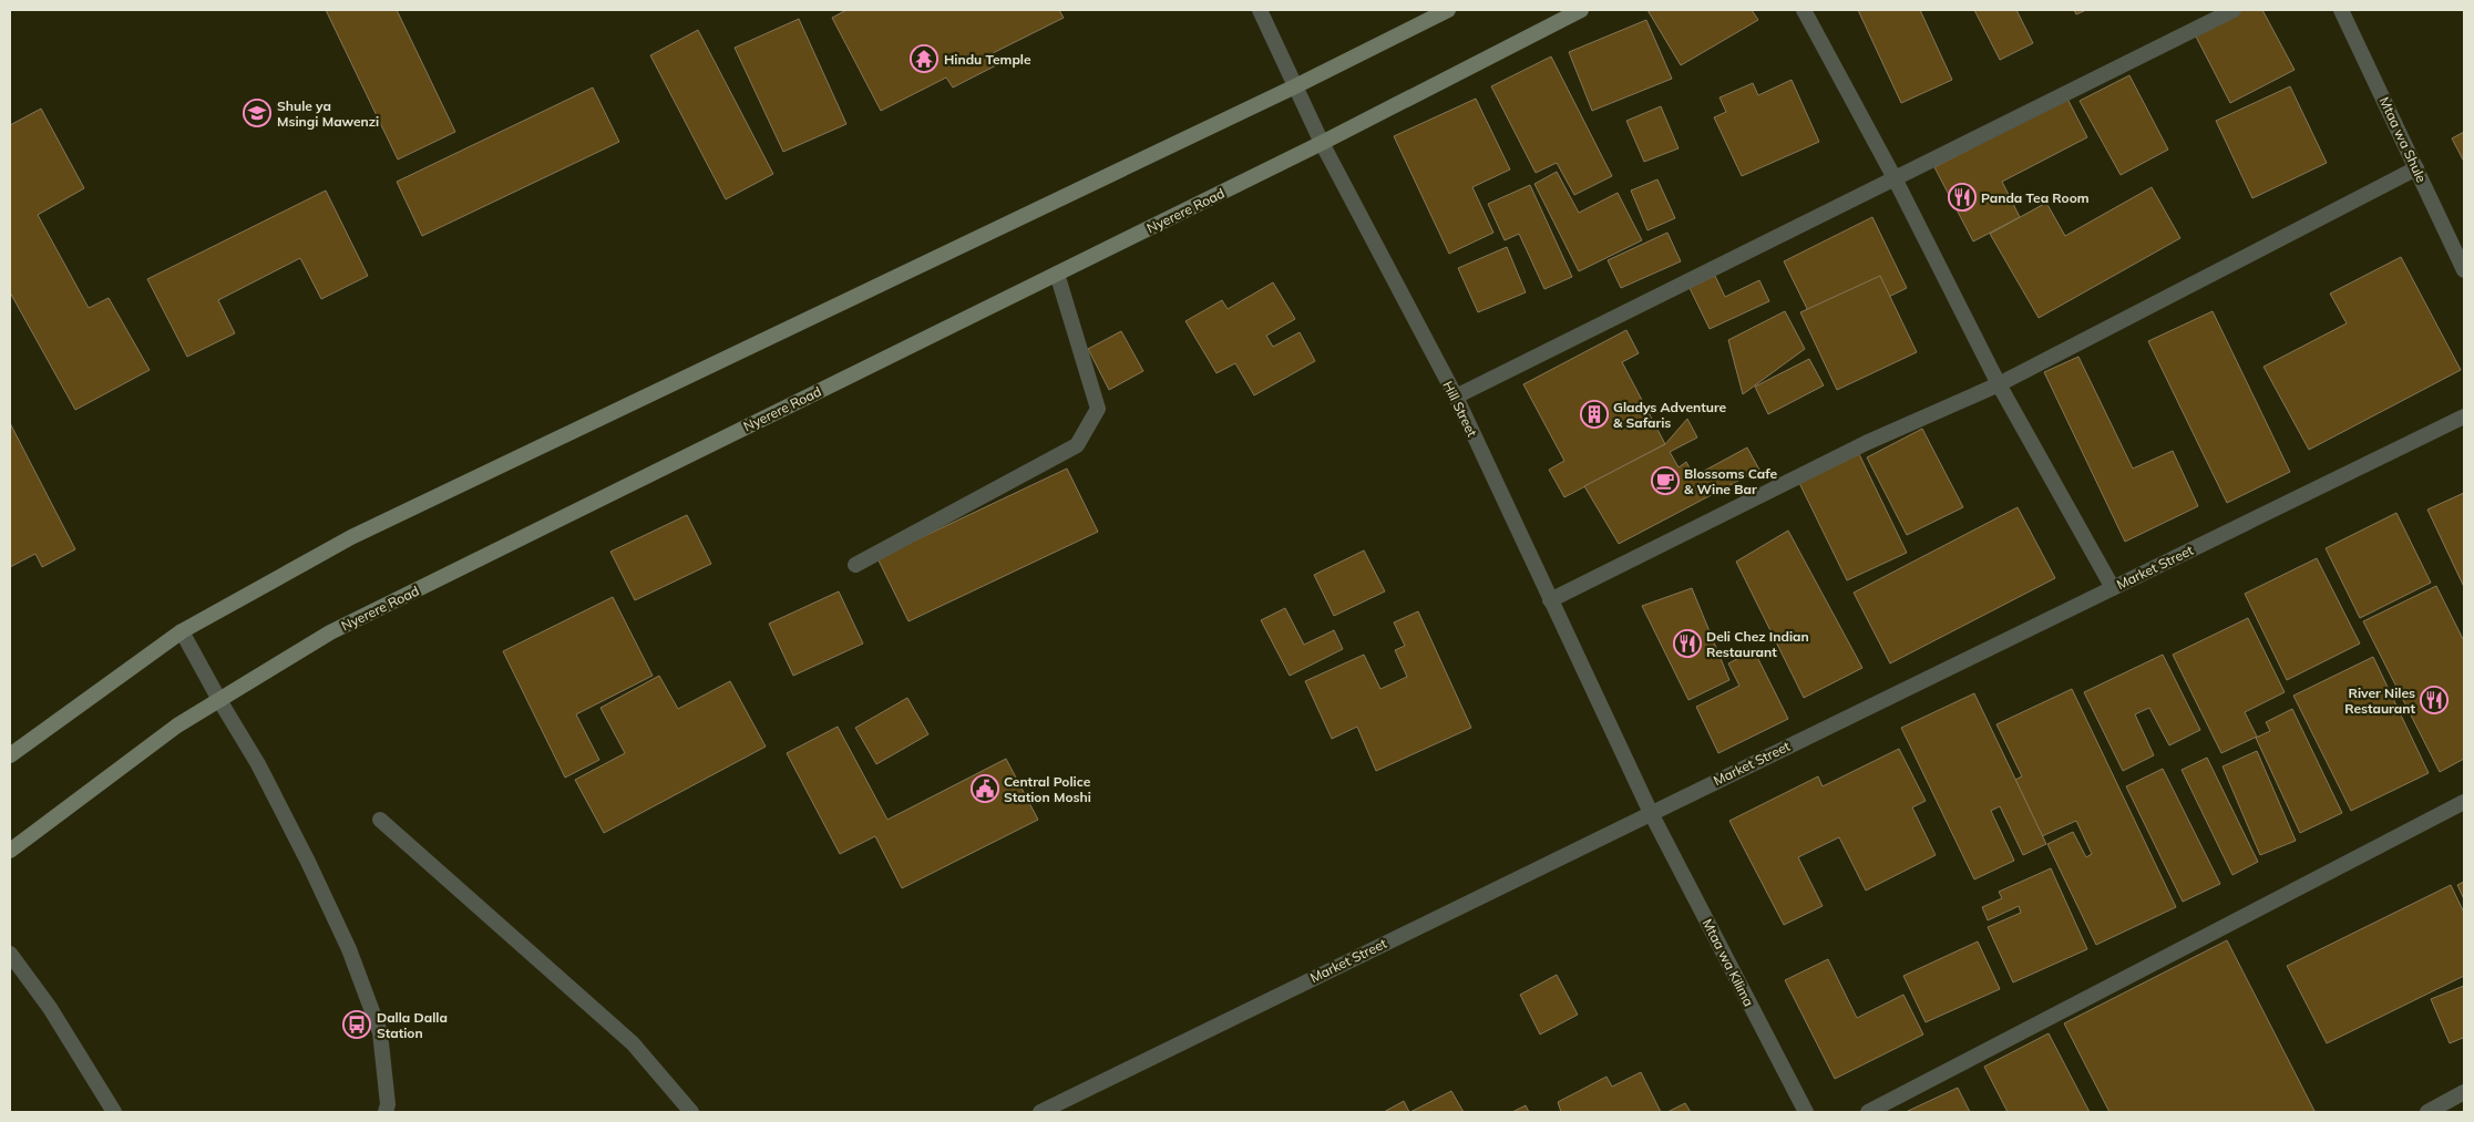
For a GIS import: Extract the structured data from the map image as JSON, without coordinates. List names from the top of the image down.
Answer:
{
  "streets": {
    "main road": ["Nyerere Road"],
    "street": [
      "Mtaa wa Shule",
      "Hill Street",
      "Market Street",
      "Mtaa wa Kilima"
    ]
  },
  "crossings": [
    ["Nyerere Road", "Hill Street"],
    ["Hill Street", "Market Street"],
    ["Hill Street", "Mtaa wa Kilima"],
    ["Market Street", "Mtaa wa Kilima"]
  ],
  "places": {
    "temple": ["Hindu Temple"],
    "school or university": ["Shule ya Msingi Mawenzi"],
    "restaurant": ["Panda Tea Room", "Deli Chez Indian Restaurant", "River Niles Restaurant"],
    "building": ["Gladys Adventure & Safaris"],
    "cafe": ["Blossoms Cafe & Wine Bar"],
    "public building": ["Central Police Station Moshi"],
    "bus stop": ["Dalla Dalla Station"]
  }
}
